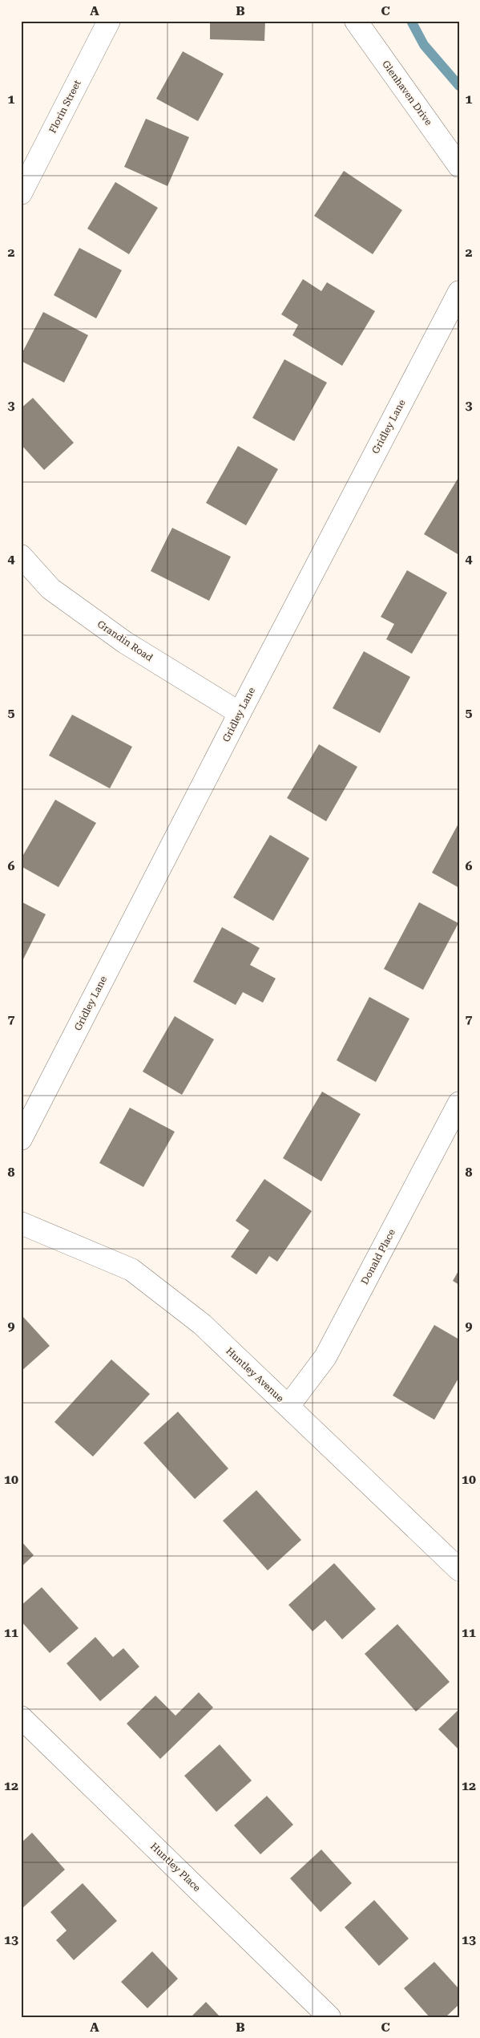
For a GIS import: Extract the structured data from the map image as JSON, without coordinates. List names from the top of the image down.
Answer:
{
  "streets": {
    "street": [
      "Glenhaven Drive",
      "Florin Street",
      "Gridley Lane",
      "Grandin Road",
      "Donald Place",
      "Huntley Avenue",
      "Huntley Place"
    ]
  },
  "crossings": [
    ["Gridley Lane", "Grandin Road"],
    ["Donald Place", "Huntley Avenue"]
  ],
  "grid": {
    "columns": ["A", "B", "C"],
    "rows": [
      "1",
      "2",
      "3",
      "4",
      "5",
      "6",
      "7",
      "8",
      "9",
      "10",
      "11",
      "12",
      "13"
    ]
  }
}
